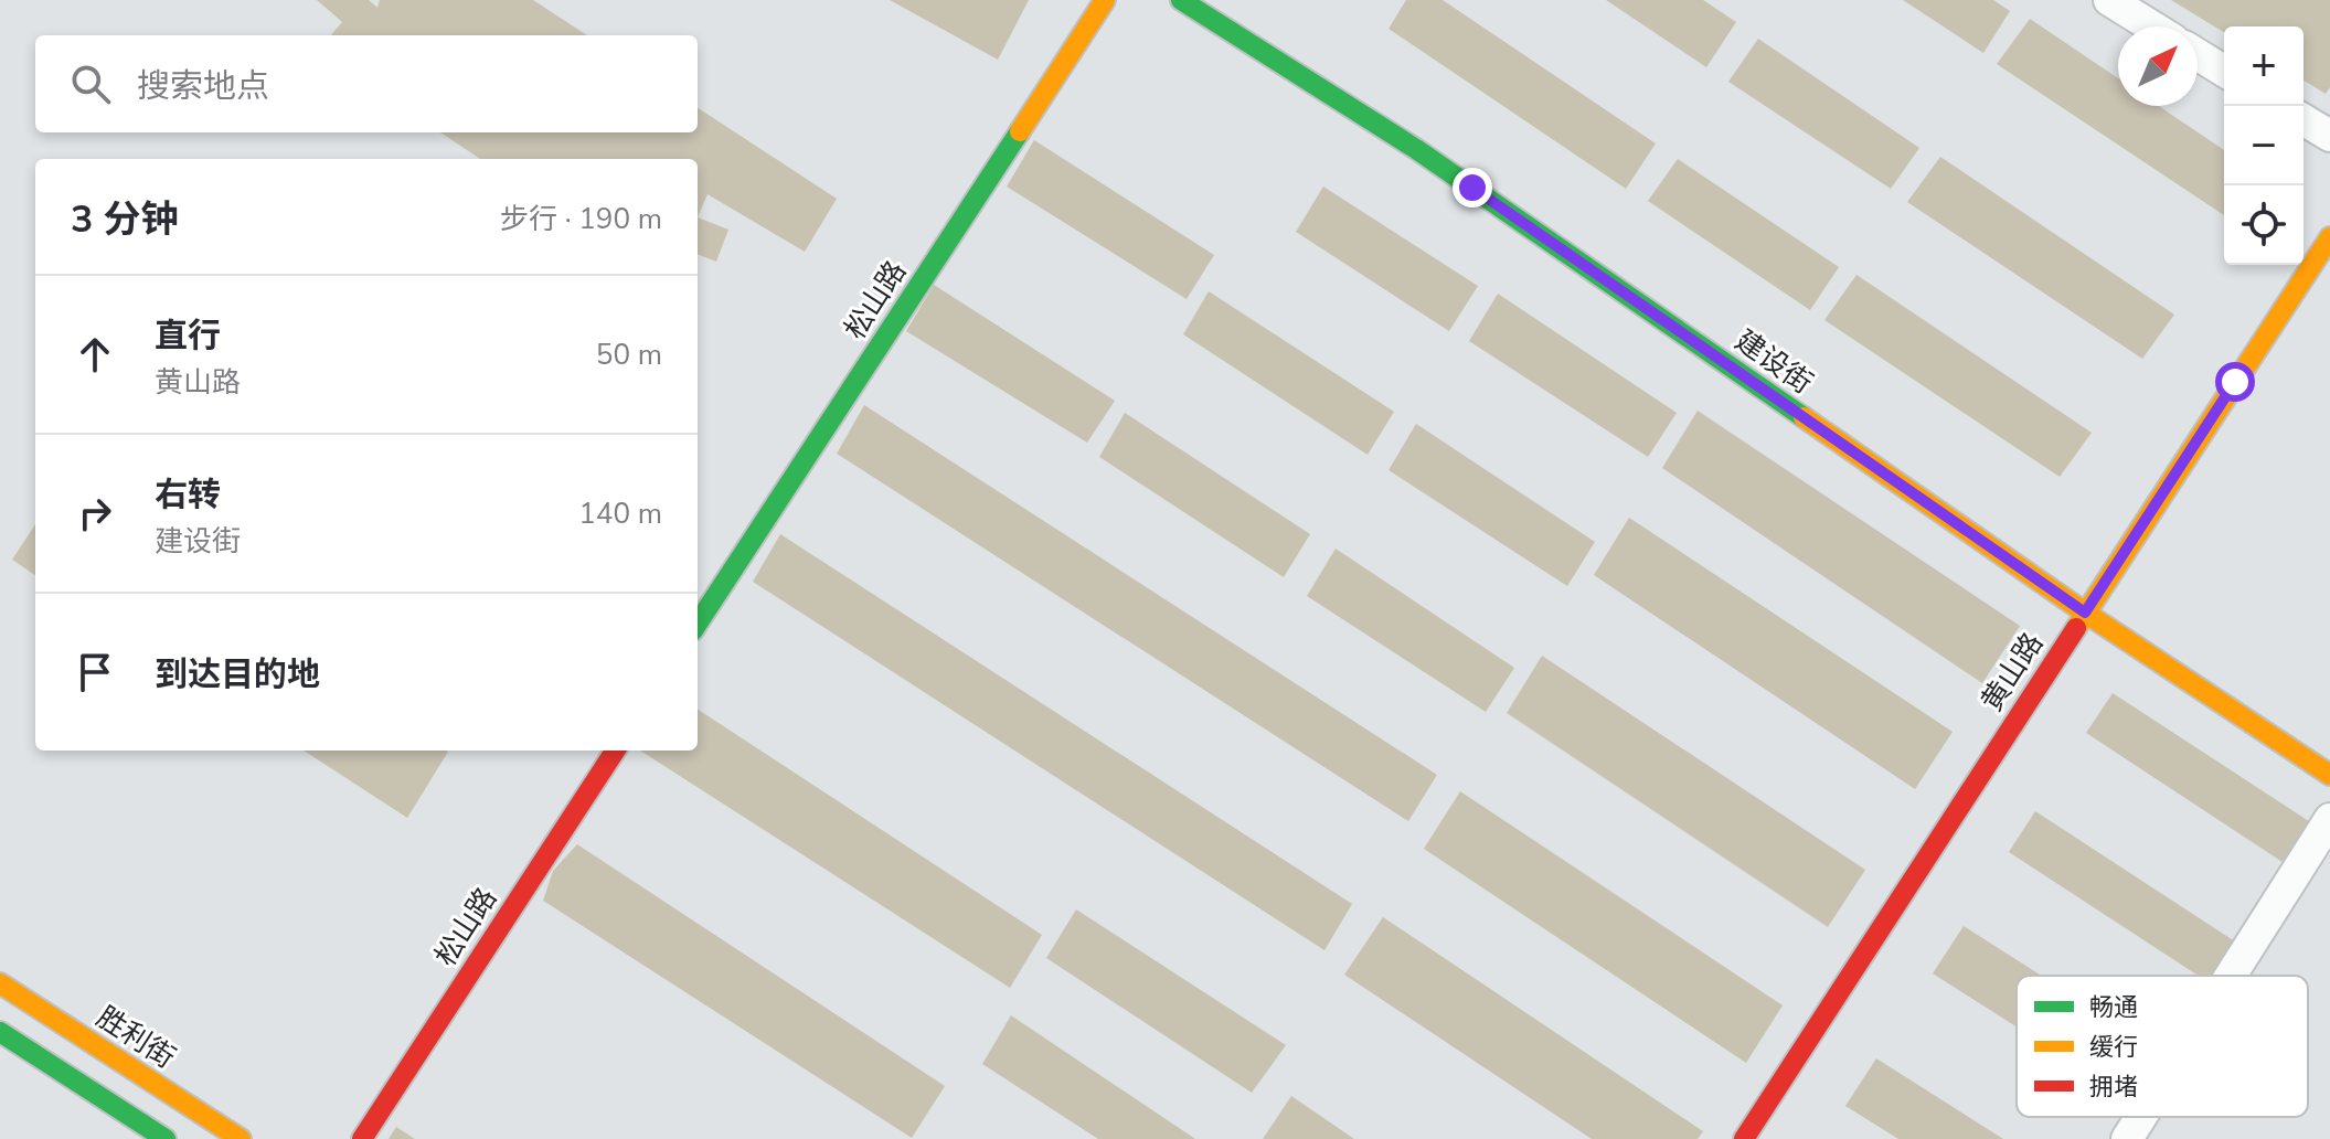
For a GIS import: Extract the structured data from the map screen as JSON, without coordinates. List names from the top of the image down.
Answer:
{
  "streets": {
    "street": [
      "松山路",
      "建设街",
      "黄山路",
      "胜利街"
    ]
  },
  "crossings": [
    ["建设街", "黄山路"]
  ],
  "legend": ["畅通", "缓行", "拥堵"],
  "north": "top right",
  "page": {
    "map_buttons": ["+", "−"],
    "search": "搜索地点",
    "heading": ["3 分钟", "步行 · 190 m"],
    "list": [
      ["直行", "黄山路", "50 m"],
      ["右转", "建设街", "140 m"],
      "到达目的地"
    ]
  }
}
